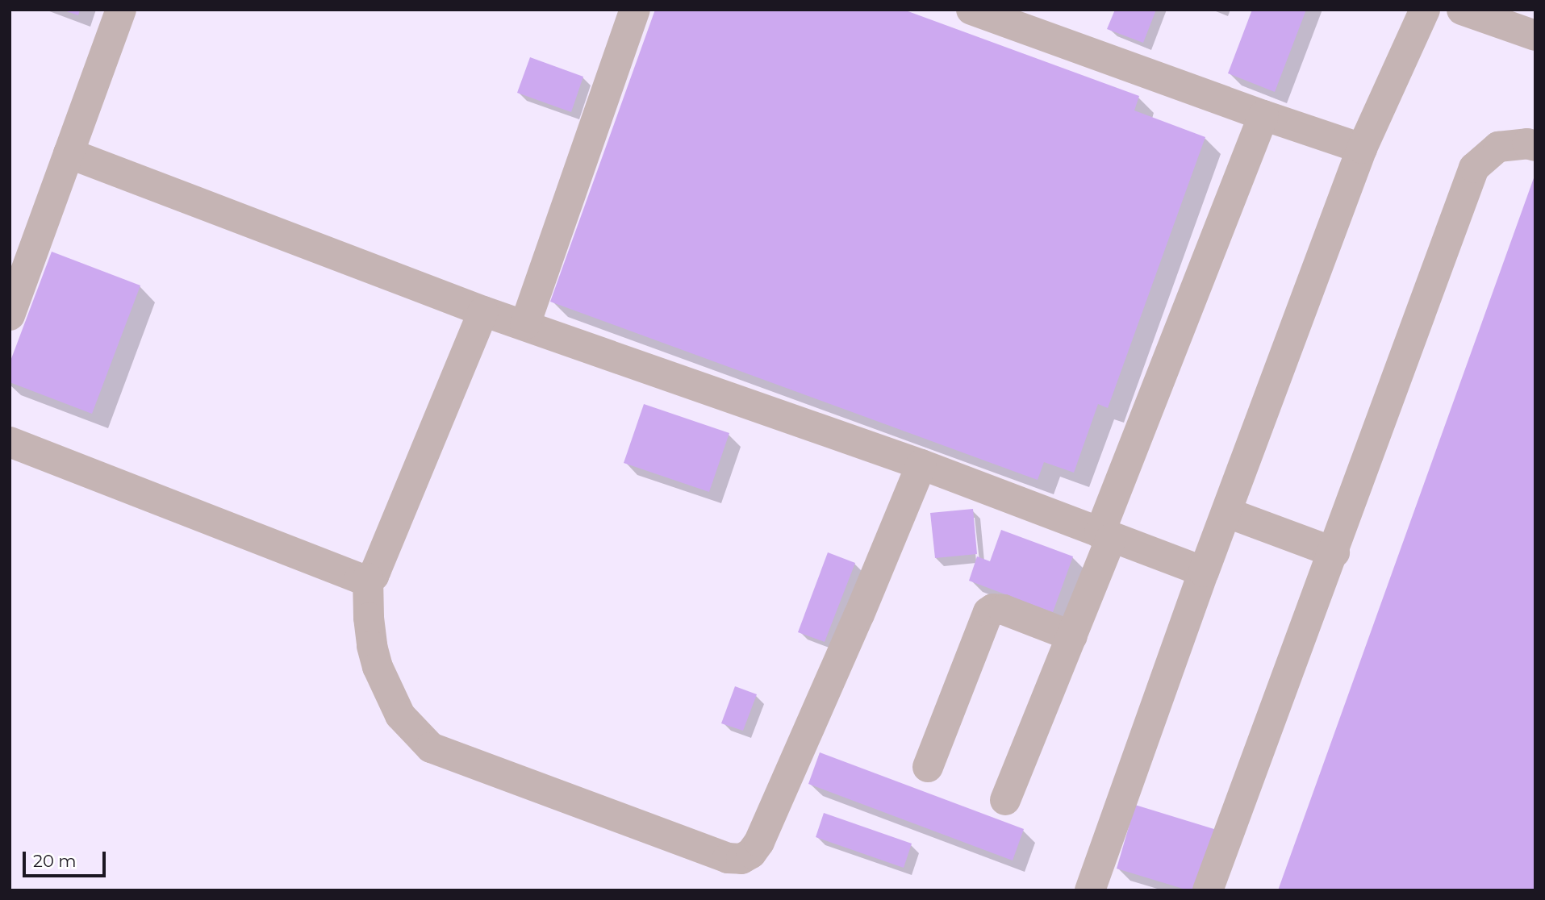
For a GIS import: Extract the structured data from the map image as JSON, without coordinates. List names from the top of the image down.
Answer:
{
  "scale_bar": "20 m"
}
